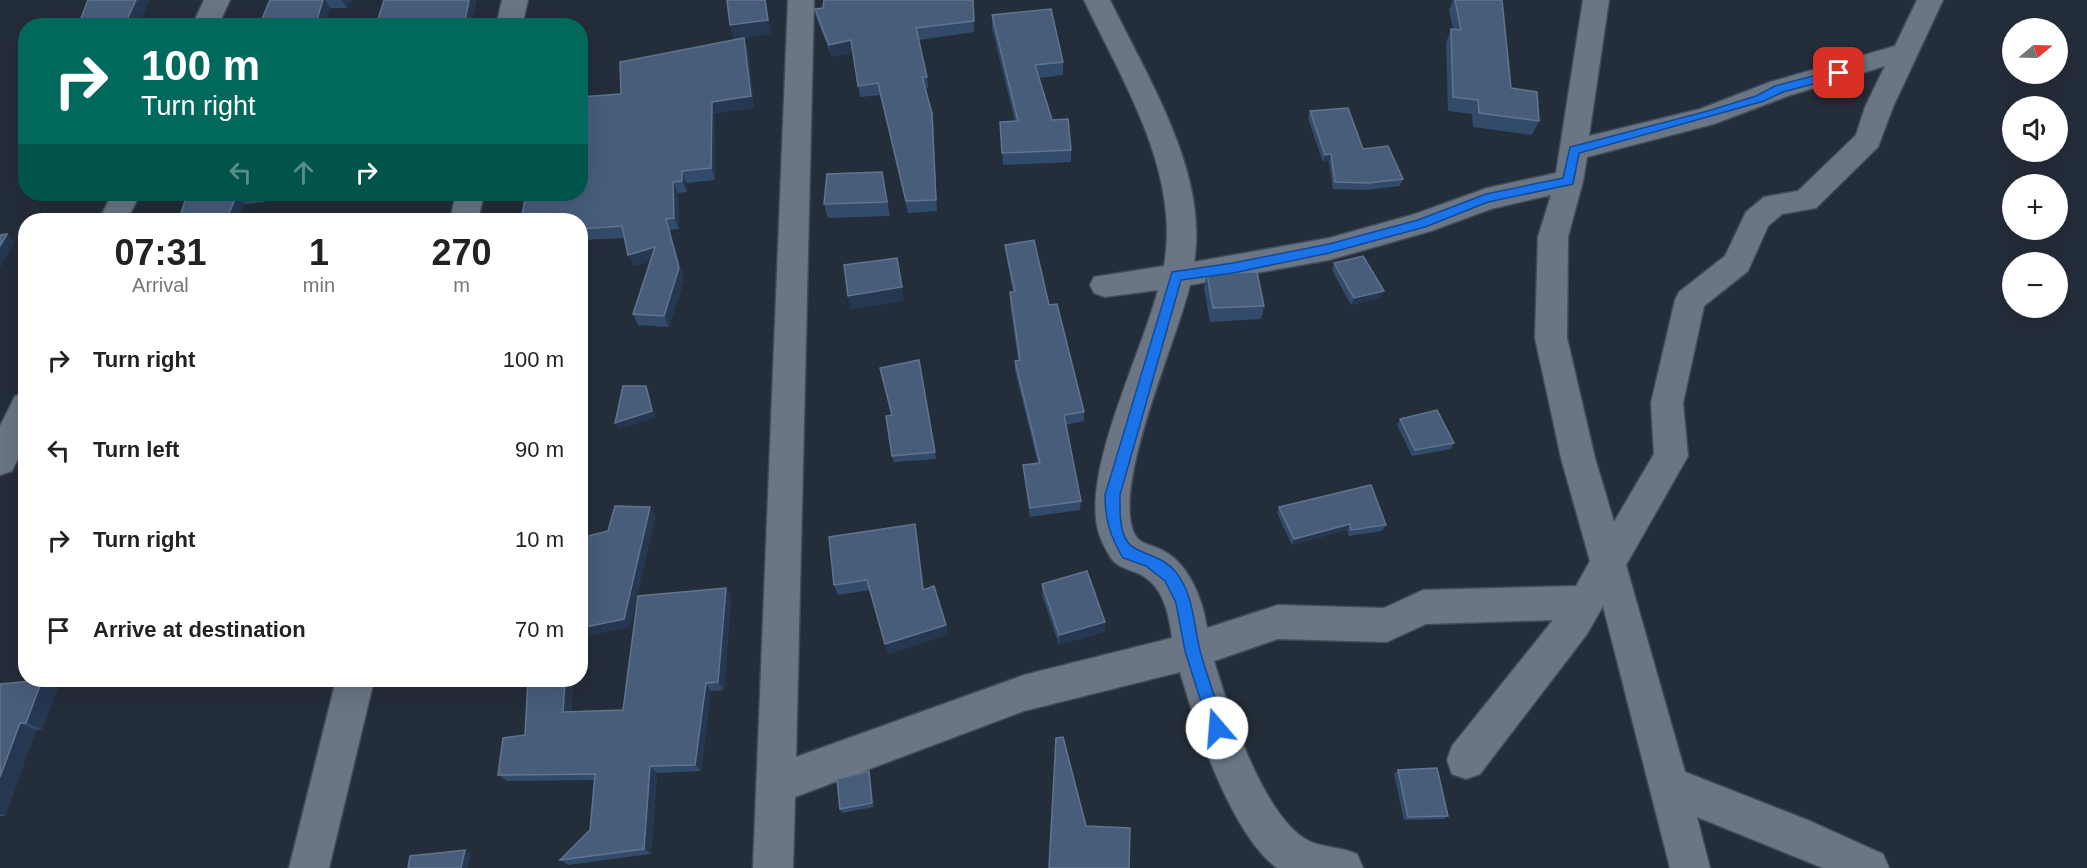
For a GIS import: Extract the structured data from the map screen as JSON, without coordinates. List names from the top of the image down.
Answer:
{
  "north": "right",
  "page": {
    "map_buttons": ["+", "−"],
    "turn": ["100 m", "Turn right"],
    "eta": [
      "07:31",
      "Arrival",
      "1",
      "min",
      "270",
      "m"
    ],
    "list": [
      {
        "name": "Turn right",
        "value": "100 m"
      },
      {
        "name": "Turn left",
        "value": "90 m"
      },
      {
        "name": "Turn right",
        "value": "10 m"
      },
      {
        "name": "Arrive at destination",
        "value": "70 m"
      }
    ]
  }
}
